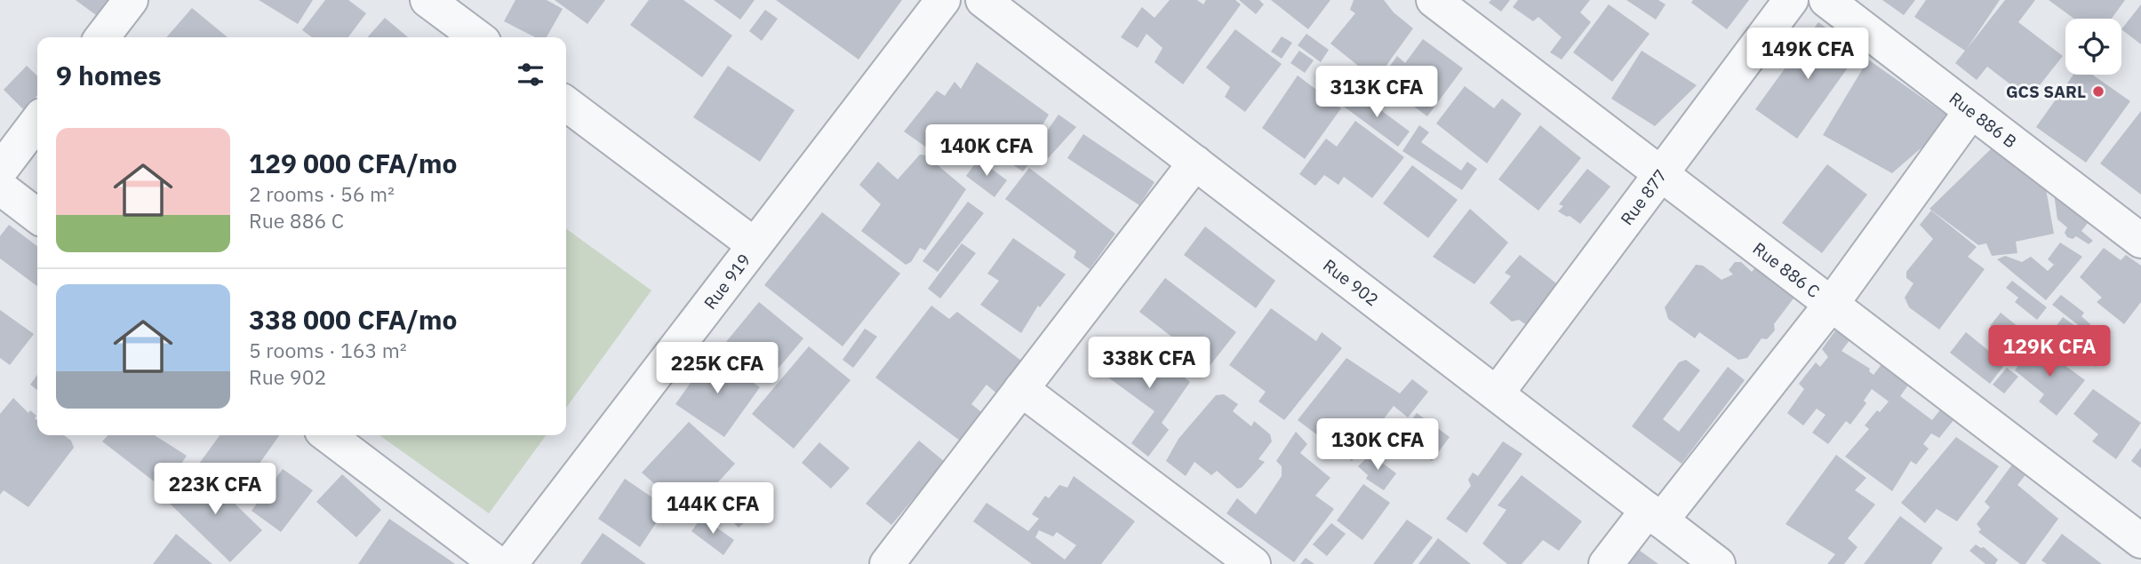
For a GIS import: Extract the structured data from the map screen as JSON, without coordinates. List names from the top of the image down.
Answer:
{
  "streets": {
    "street": [
      "Rue 886 B",
      "Rue 877",
      "Rue 886 C",
      "Rue 919",
      "Rue 902"
    ]
  },
  "crossings": [
    ["Rue 877", "Rue 886 C"],
    ["Rue 877", "Rue 902"]
  ],
  "places": ["GCS SARL"],
  "page": {
    "price": [
      "149K CFA",
      "313K CFA",
      "140K CFA",
      "129K CFA",
      "338K CFA",
      "225K CFA",
      "130K CFA",
      "223K CFA",
      "144K CFA"
    ],
    "heading": "9 homes",
    "list": [
      {
        "name": "129 000 CFA/mo",
        "note": "2 rooms · 56 m² · Rue 886 C"
      },
      {
        "name": "338 000 CFA/mo",
        "note": "5 rooms · 163 m² · Rue 902"
      }
    ]
  }
}
